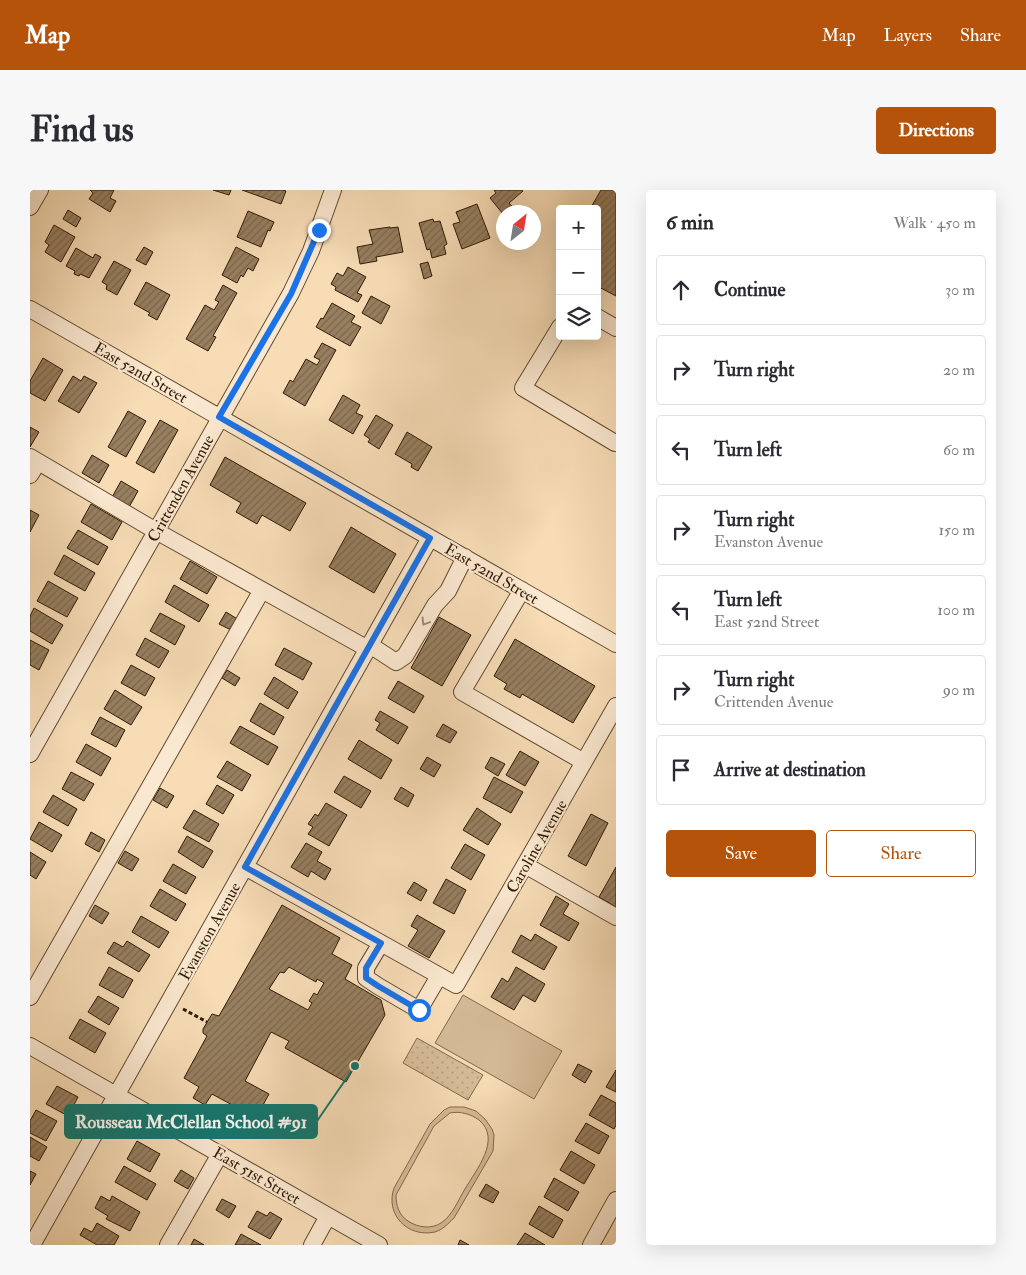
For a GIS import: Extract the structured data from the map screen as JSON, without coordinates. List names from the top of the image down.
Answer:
{
  "streets": {
    "street": [
      "East 52nd Street",
      "Crittenden Avenue",
      "Caroline Avenue",
      "Evanston Avenue",
      "East 51st Street"
    ]
  },
  "crossings": [
    ["East 52nd Street", "Crittenden Avenue"],
    ["East 52nd Street", "Evanston Avenue"],
    ["Evanston Avenue", "East 51st Street"]
  ],
  "places": ["Rousseau McClellan School #91"],
  "north": "top right",
  "page": {
    "header": "Map",
    "nav": ["Map", "Layers", "Share"],
    "buttons": [
      "Directions",
      ["Save", "Share"]
    ],
    "title": "Find us",
    "heading": ["6 min", "Walk · 450 m"],
    "map_buttons": ["+", "−"],
    "list": [
      ["Continue", "30 m"],
      ["Turn right", "20 m"],
      ["Turn left", "60 m"],
      ["Turn right", "Evanston Avenue", "150 m"],
      ["Turn left", "East 52nd Street", "100 m"],
      ["Turn right", "Crittenden Avenue", "90 m"],
      "Arrive at destination"
    ]
  }
}
